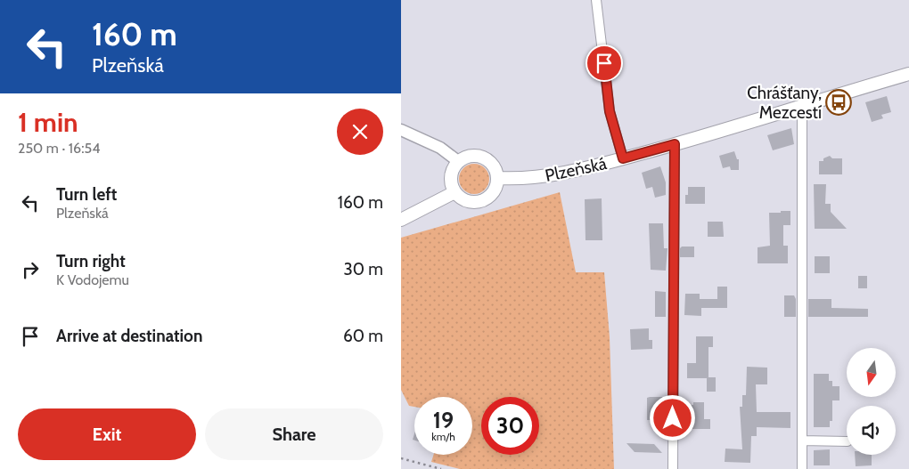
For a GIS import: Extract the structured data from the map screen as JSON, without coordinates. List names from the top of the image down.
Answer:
{
  "streets": {
    "main road": ["Plzeňská"]
  },
  "places": {
    "bus stop": ["Chrášťany, Mezcestí"]
  },
  "north": "bottom",
  "page": {
    "turn": ["160 m", "Plzeňská"],
    "heading": ["1 min", "250 m · 16:54"],
    "list": [
      {
        "name": "Turn left",
        "note": "Plzeňská",
        "value": "160 m"
      },
      {
        "name": "Turn right",
        "note": "K Vodojemu",
        "value": "30 m"
      },
      {
        "name": "Arrive at destination",
        "value": "60 m"
      }
    ],
    "speed": "19 km/h",
    "limit": "30",
    "buttons": ["Exit", "Share"]
  }
}
